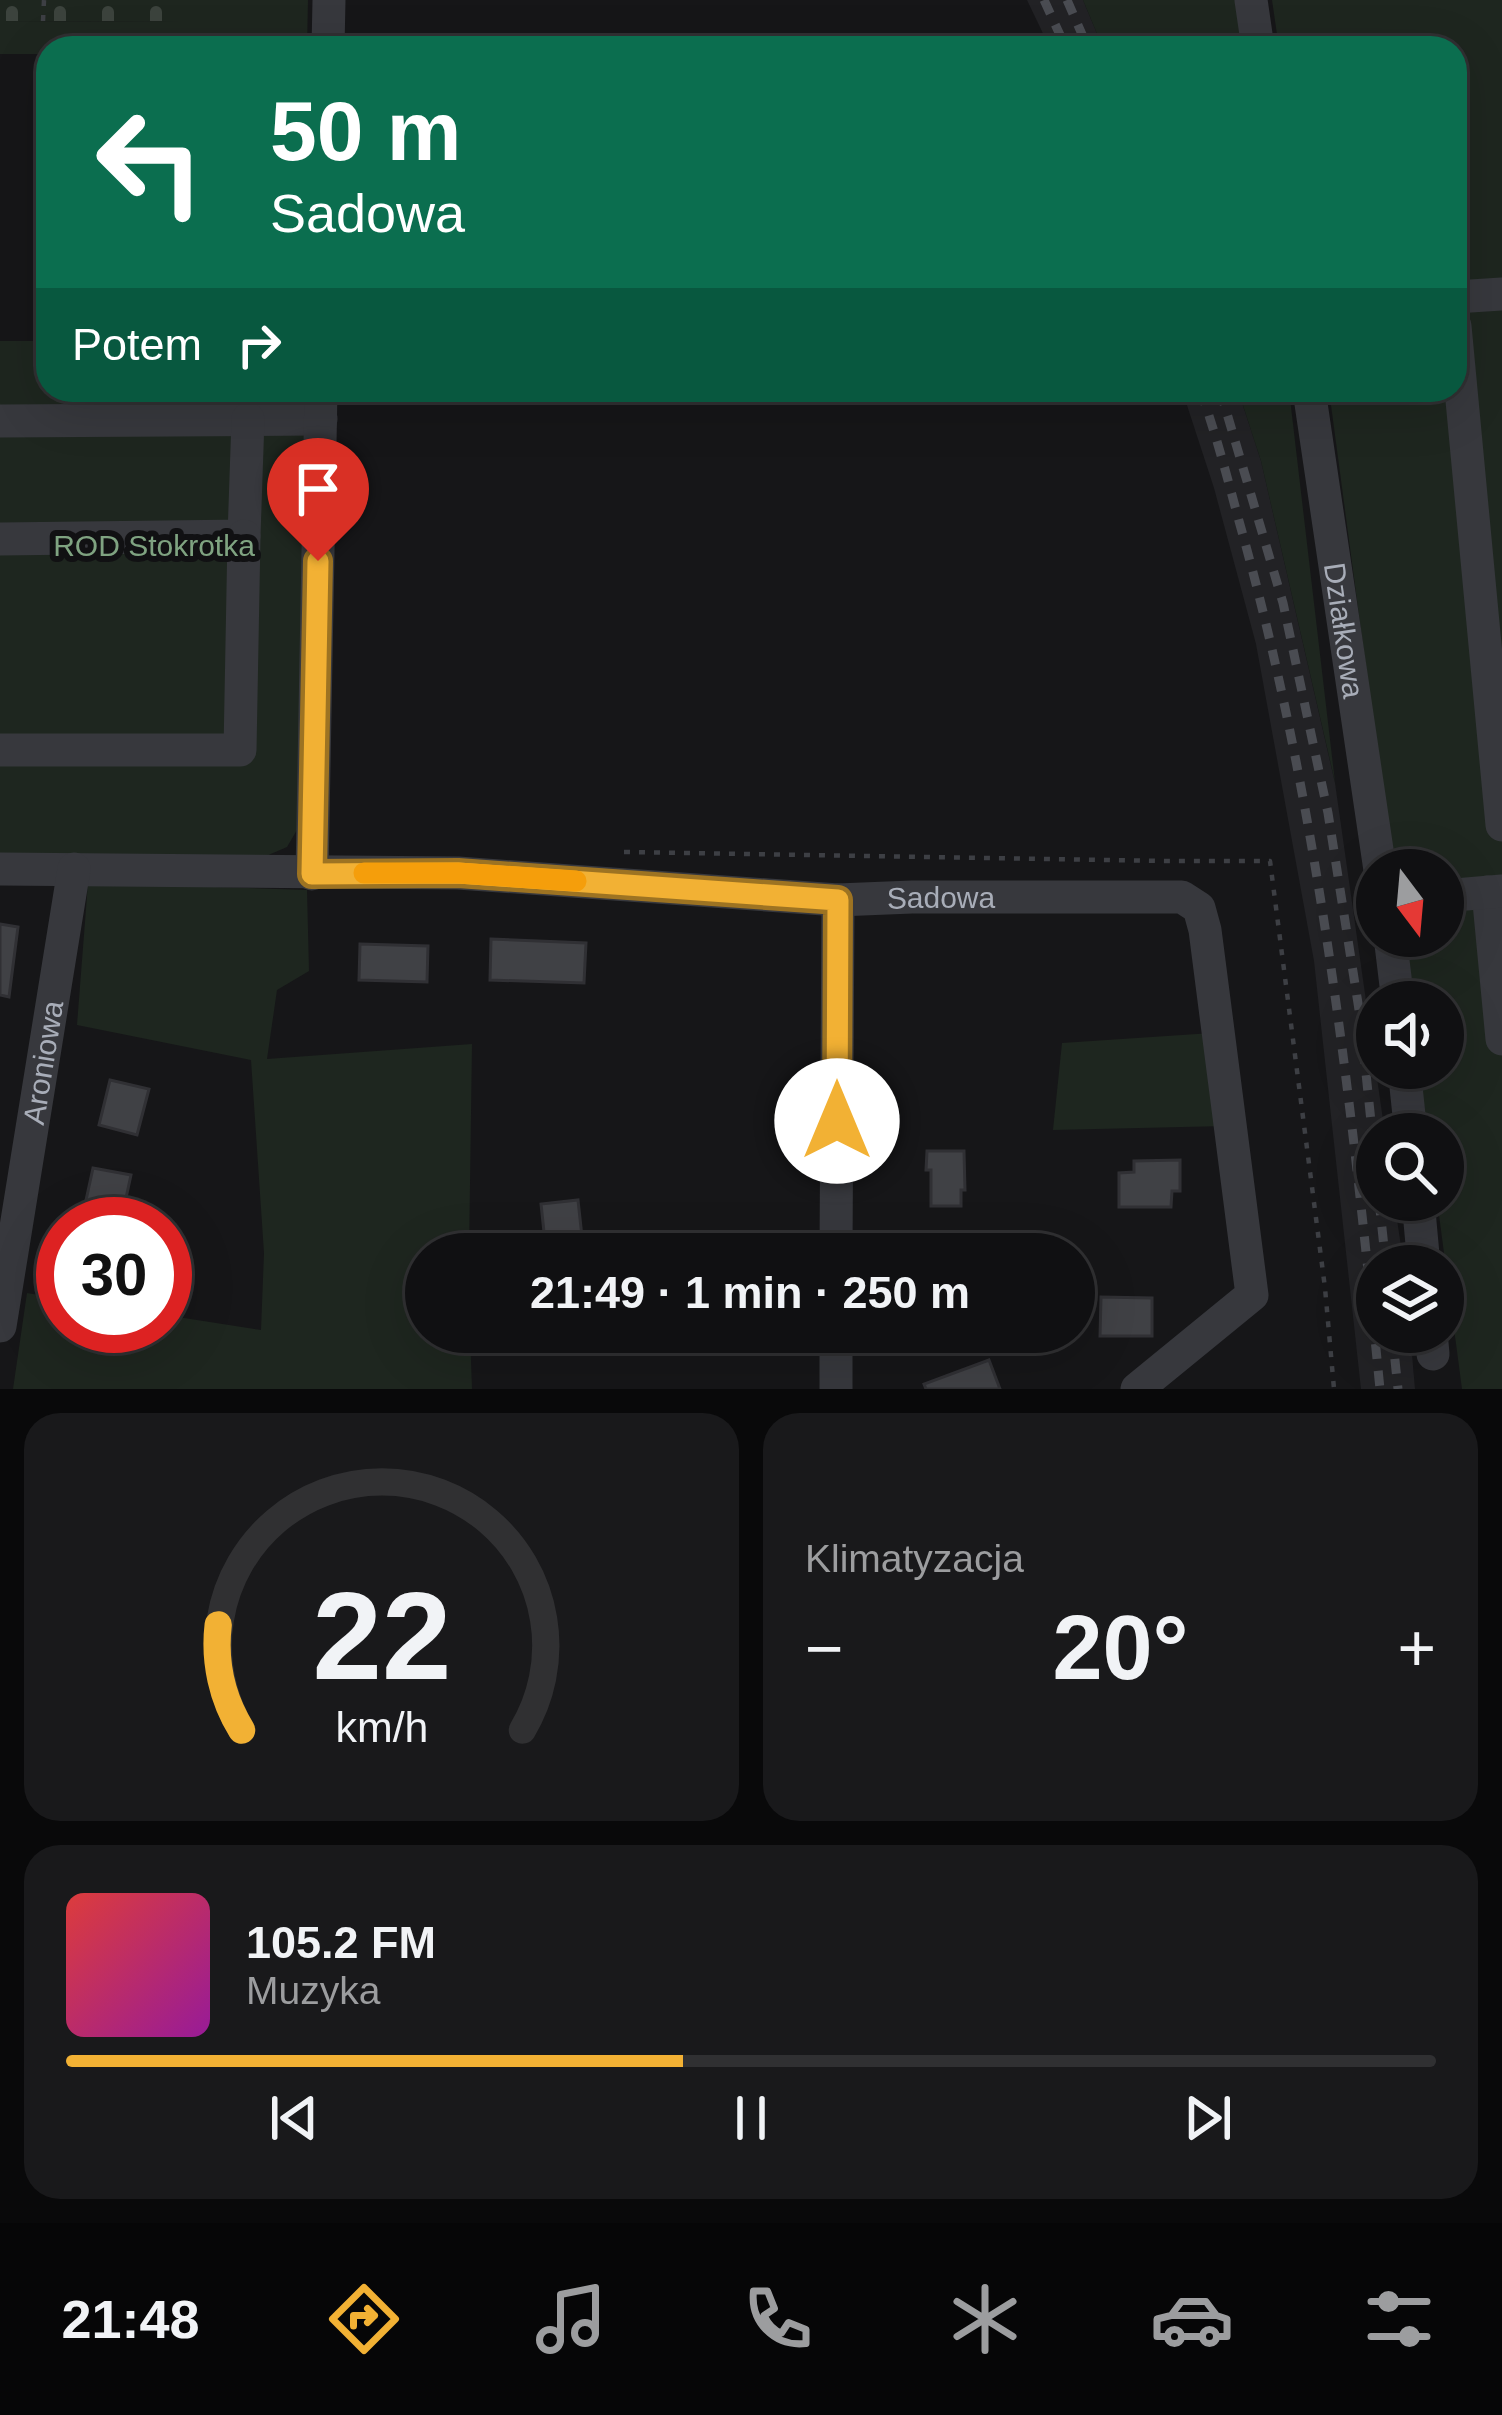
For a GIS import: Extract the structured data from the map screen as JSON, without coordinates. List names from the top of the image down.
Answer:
{
  "streets": {
    "street": ["Działkowa", "Sadowa", "Aroniowa"]
  },
  "crossings": [
    ["Sadowa", "Aroniowa"]
  ],
  "parks": ["ROD Stokrotka"],
  "north": "bottom",
  "page": {
    "turn": ["50 m", "Sadowa"],
    "then": "Potem",
    "limit": "30",
    "trip": "21:49 · 1 min · 250 m",
    "tile": "Klimatyzacja",
    "heat": ["−", "20°", "+"],
    "song": ["105.2 FM", "Muzyka"],
    "tabs": "21:48",
    "gauge": ["22", "km/h"]
  }
}
